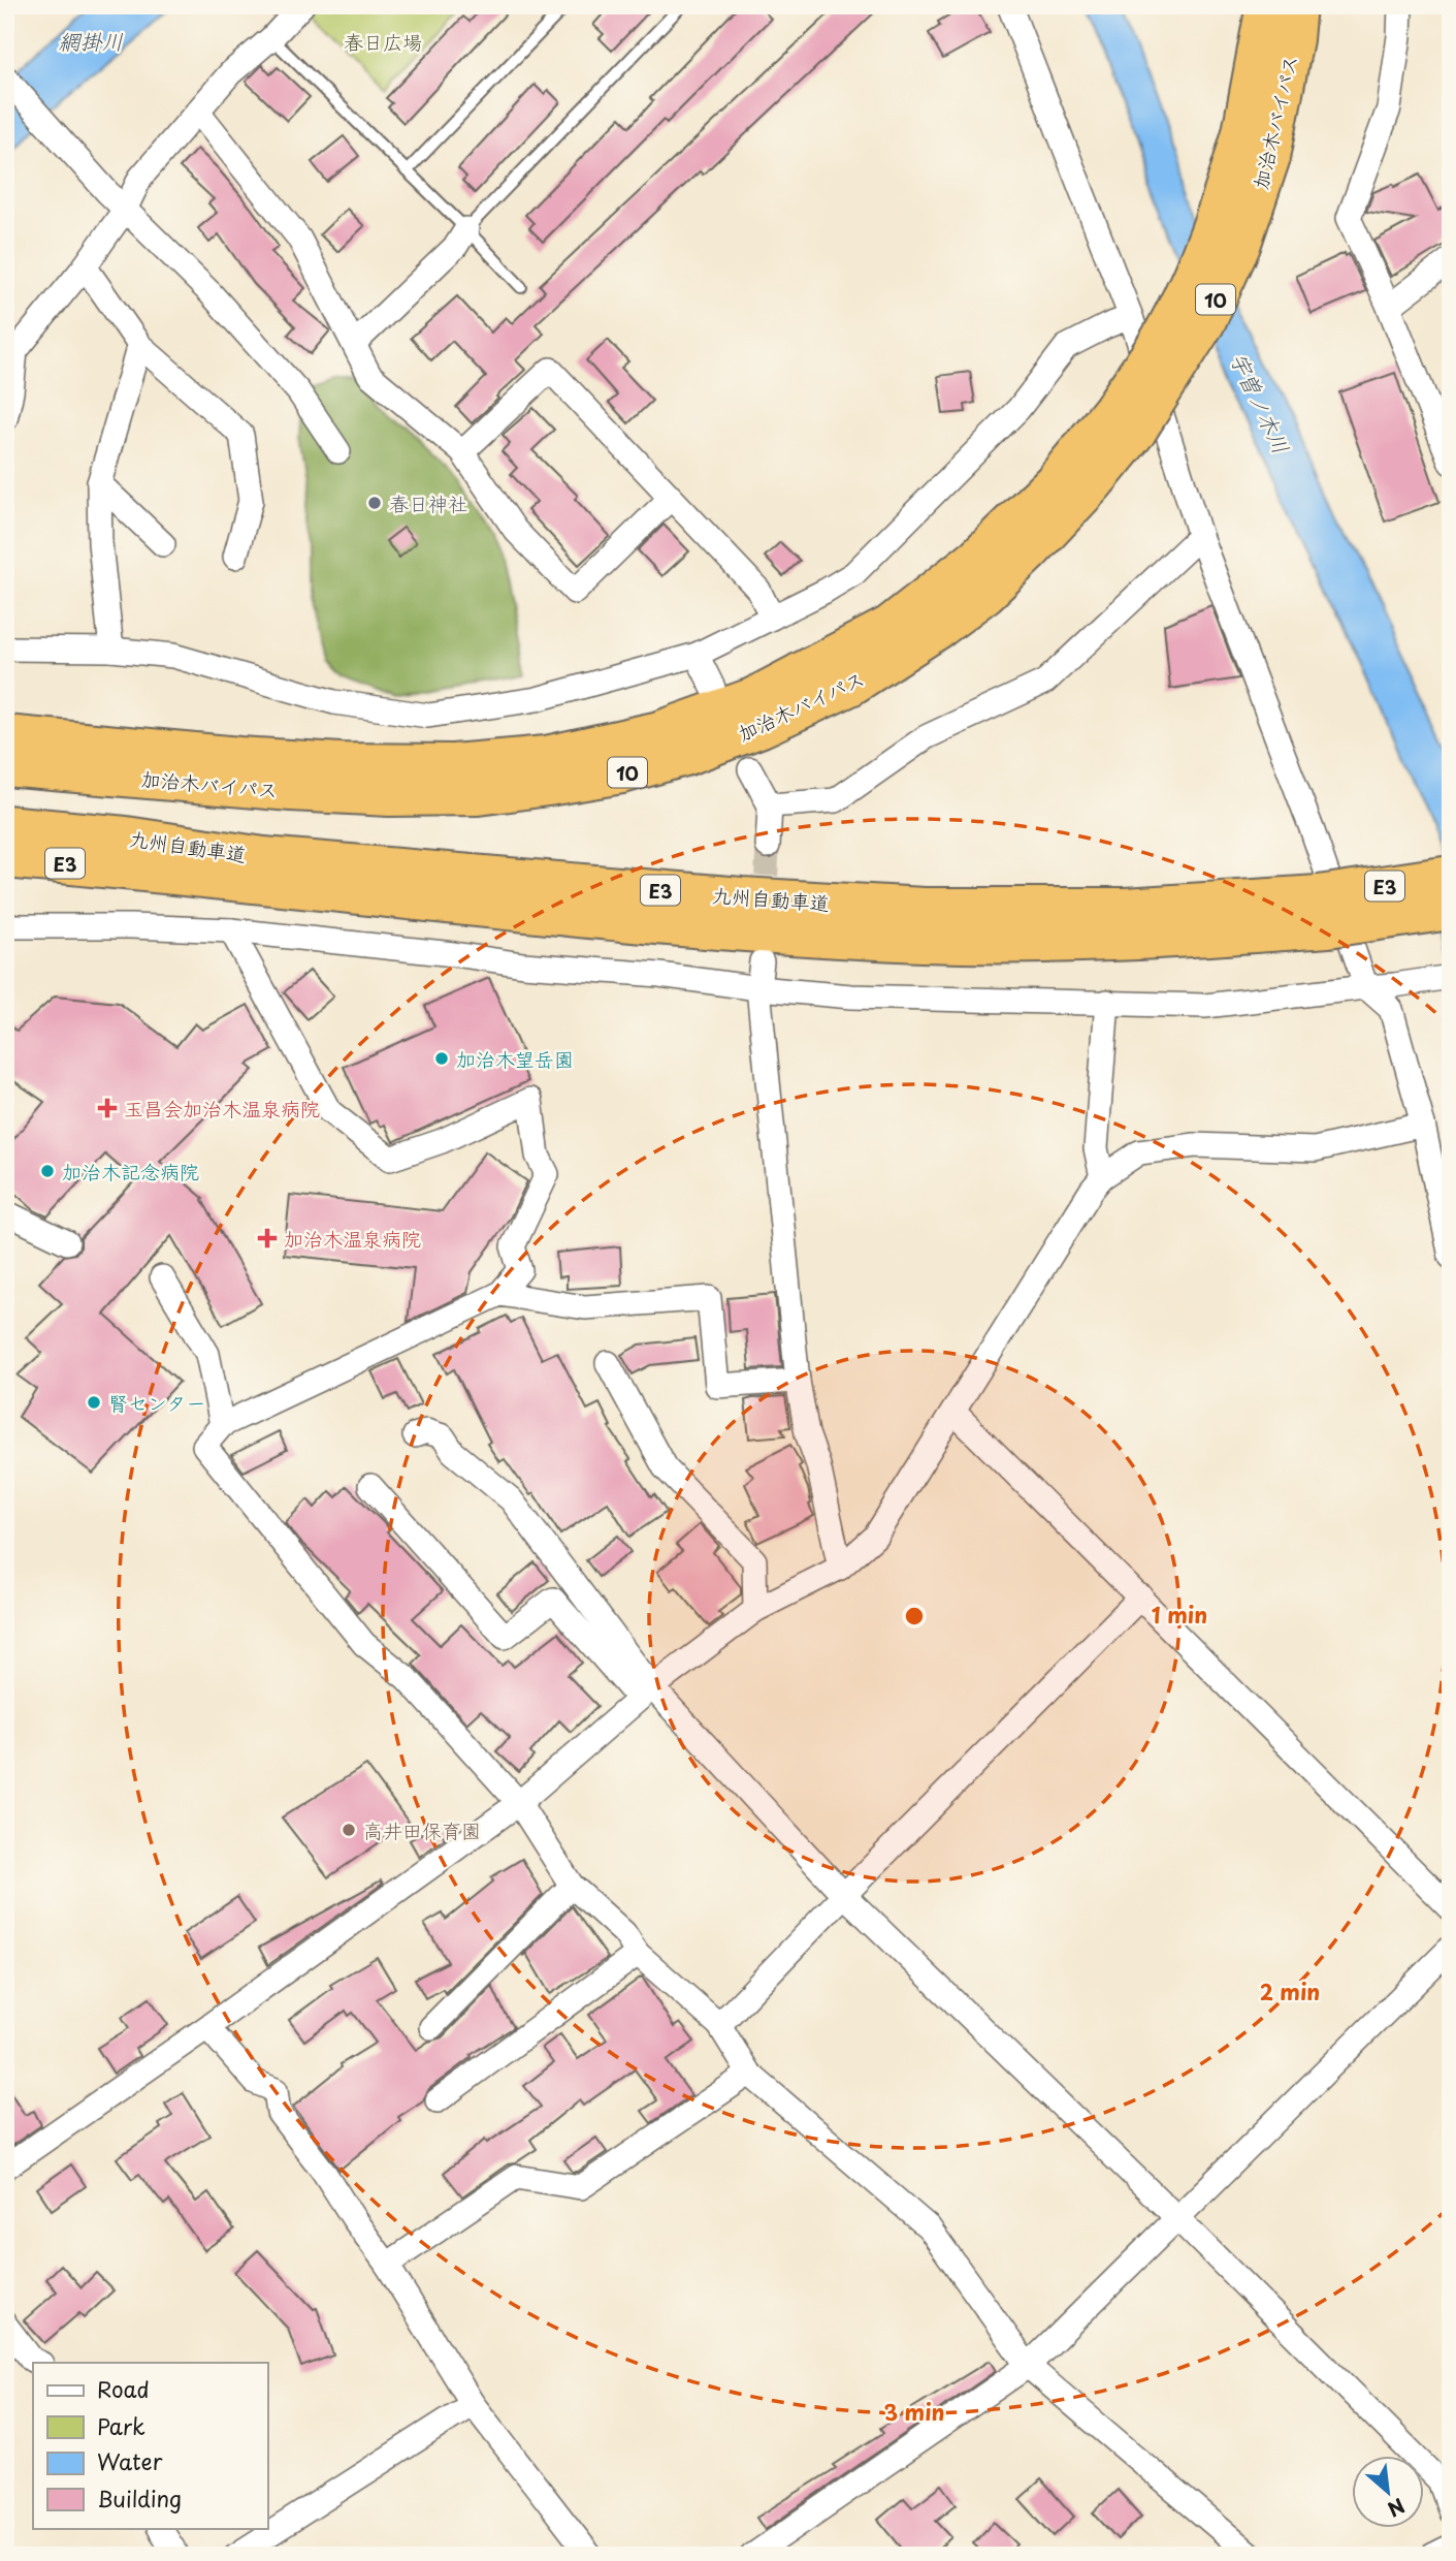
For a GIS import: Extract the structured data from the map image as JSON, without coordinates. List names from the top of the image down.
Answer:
{
  "streets": {
    "highway": [
      "加治木バイパス",
      "10",
      "九州自動車道",
      "E3"
    ]
  },
  "water": ["網掛川", "宇曽ノ木川"],
  "parks": ["春日広場"],
  "places": {
    "other": [
      "春日神社",
      "加治木望岳園",
      "加治木記念病院",
      "腎センター",
      "高井田保育園"
    ],
    "health": ["玉昌会加治木温泉病院", "加治木温泉病院"]
  },
  "legend": [
    "Road",
    "Park",
    "Water",
    "Building"
  ],
  "north": "bottom right",
  "rings": ["1 min", "2 min", "3 min"]
}
